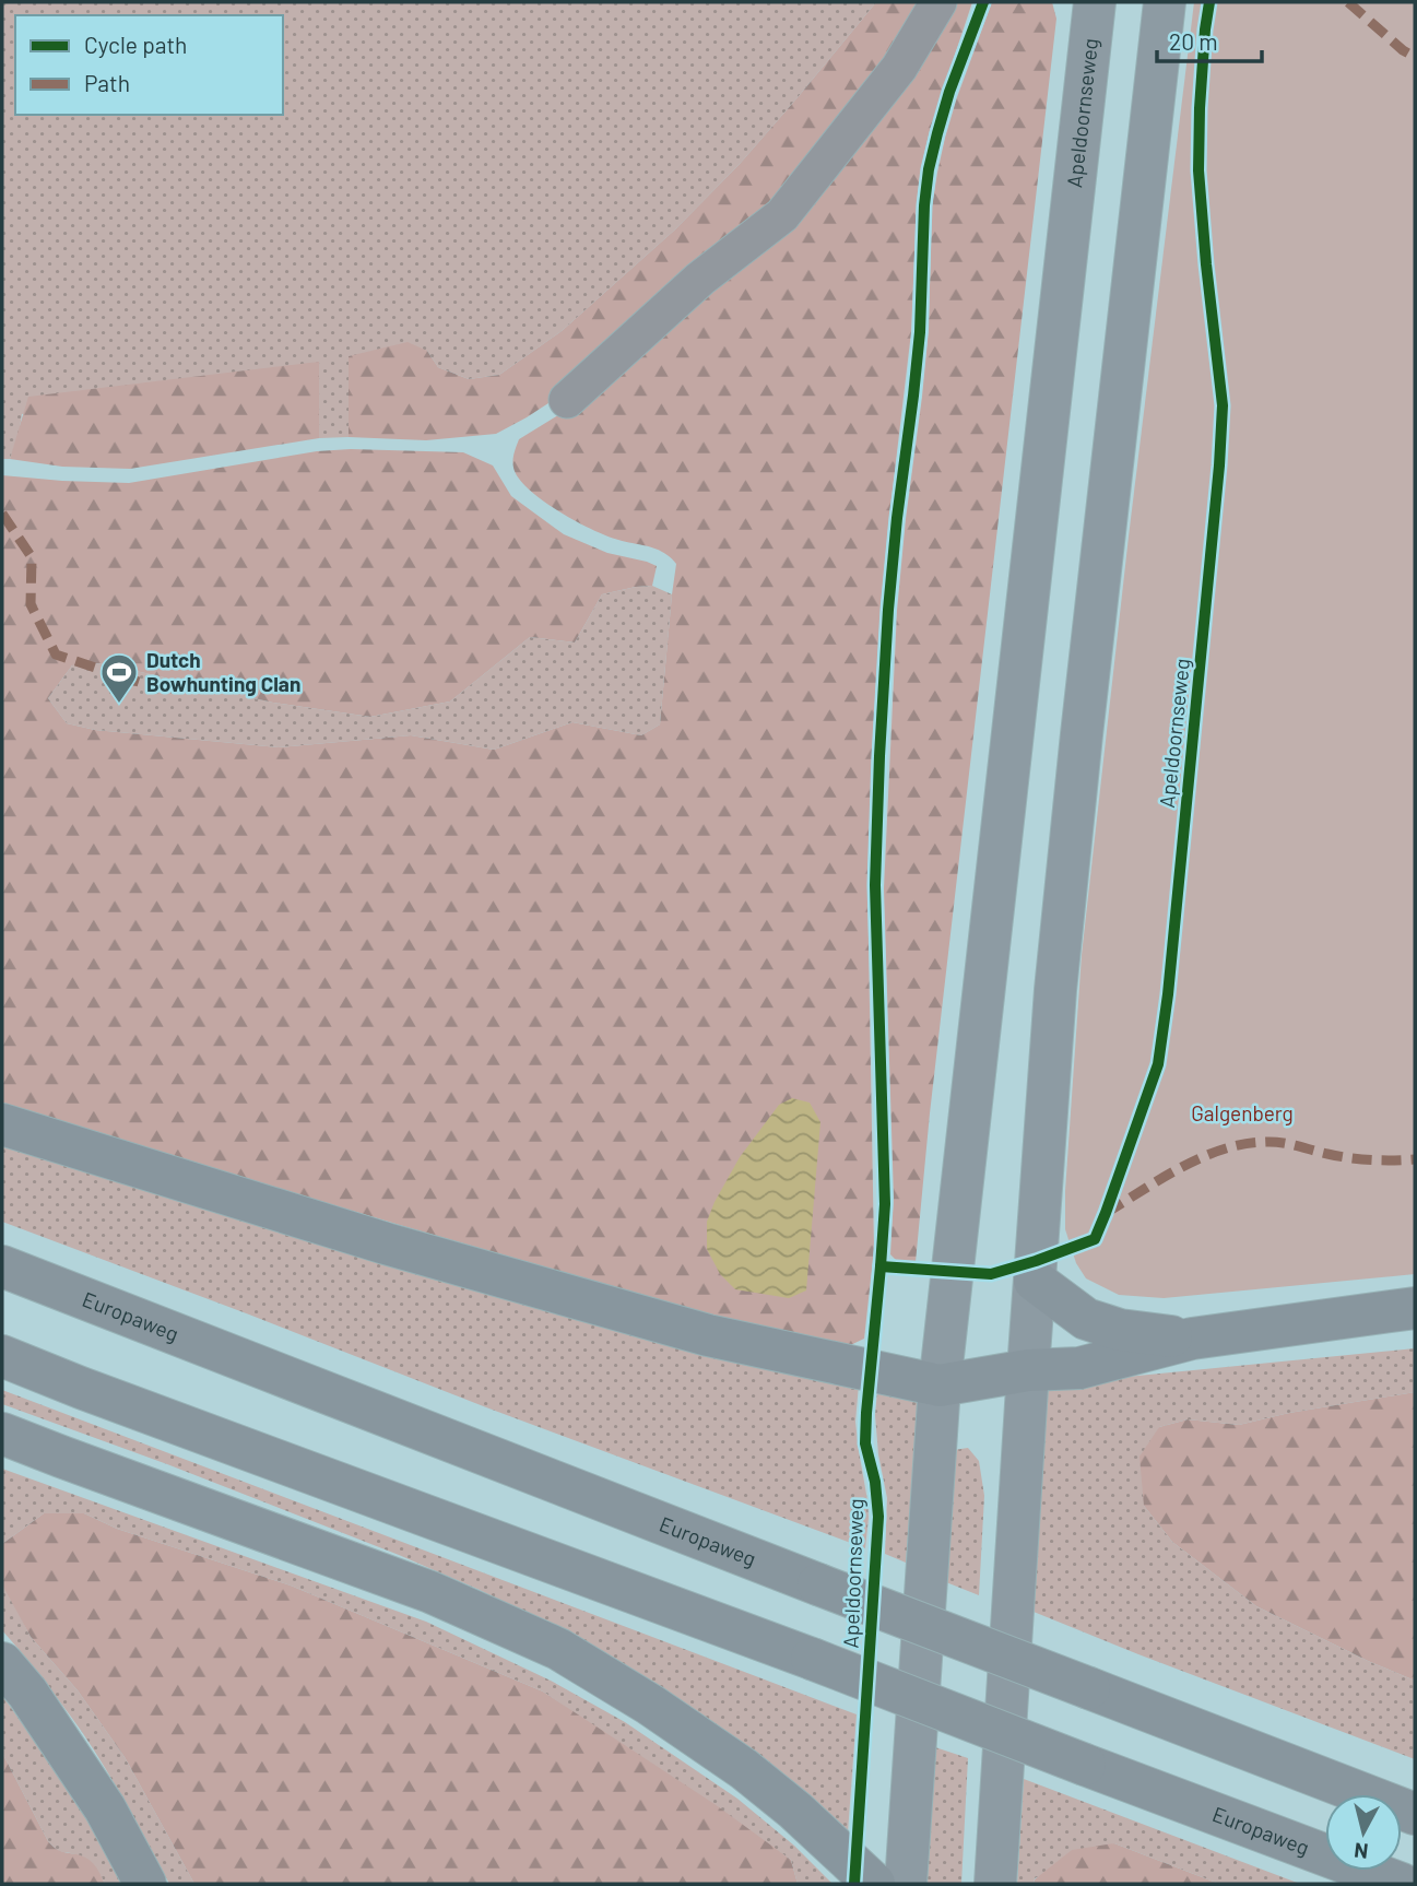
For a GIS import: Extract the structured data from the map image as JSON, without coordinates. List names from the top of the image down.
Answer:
{
  "streets": {
    "highway": ["Europaweg"],
    "main road": ["Apeldoornseweg"]
  },
  "parks": ["Galgenberg"],
  "places": {
    "sports": ["Dutch Bowhunting Clan"]
  },
  "legend": ["Cycle path", "Path"],
  "scale_bar": "20 m",
  "north": "bottom"
}
